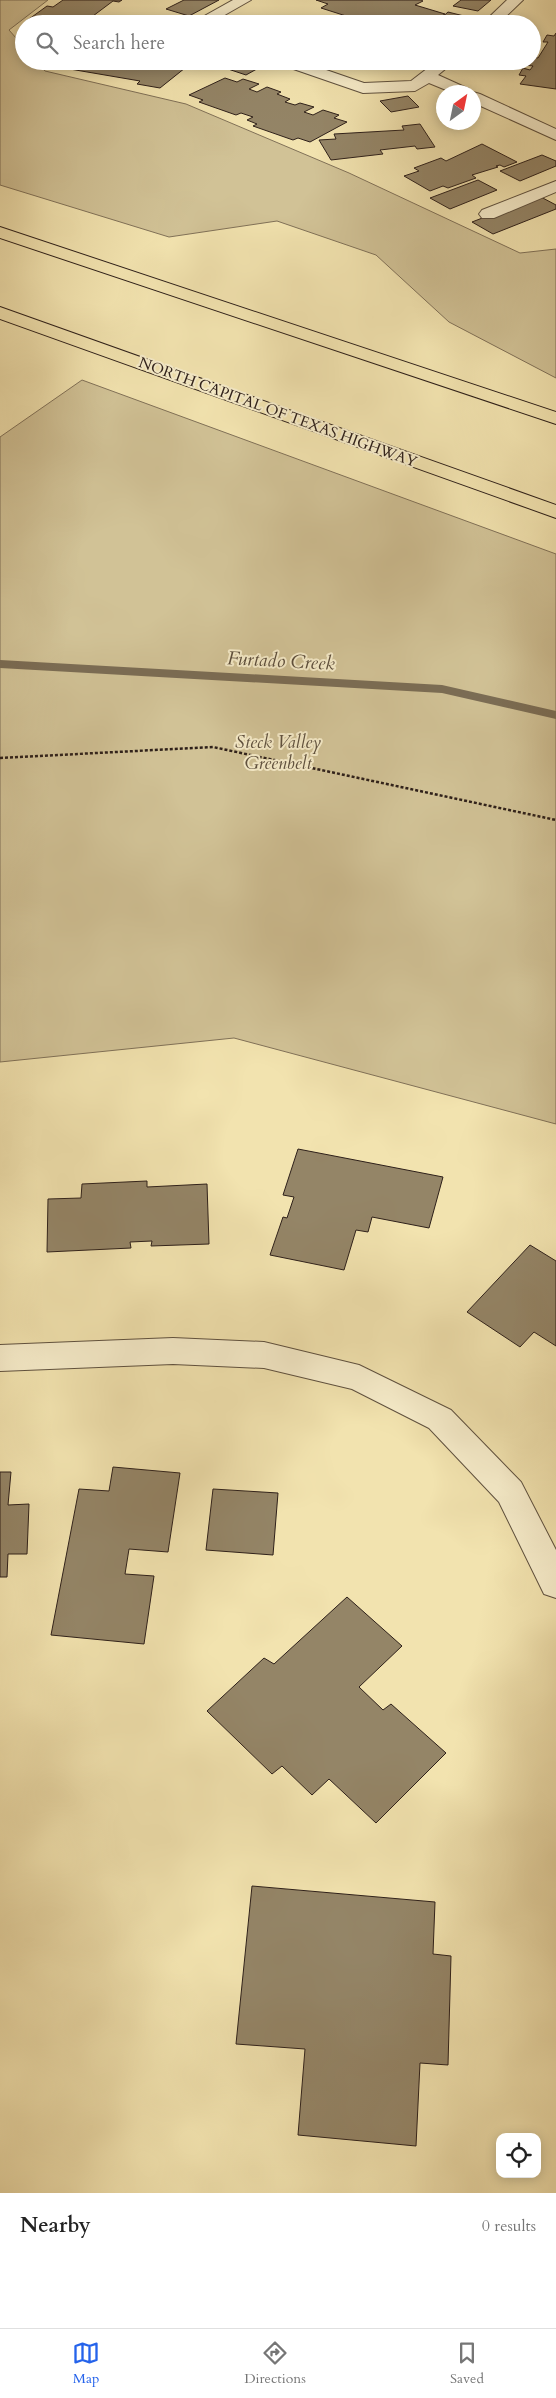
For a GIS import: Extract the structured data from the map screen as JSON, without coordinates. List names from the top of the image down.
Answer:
{
  "streets": {
    "highway": ["NORTH CAPITAL OF TEXAS HIGHWAY"]
  },
  "water": ["Furtado Creek"],
  "parks": ["Steck Valley Greenbelt"],
  "north": "top right",
  "page": {
    "search": "Search here",
    "heading": ["Nearby", "0 results"],
    "nav": ["Map", "Directions", "Saved"]
  }
}
